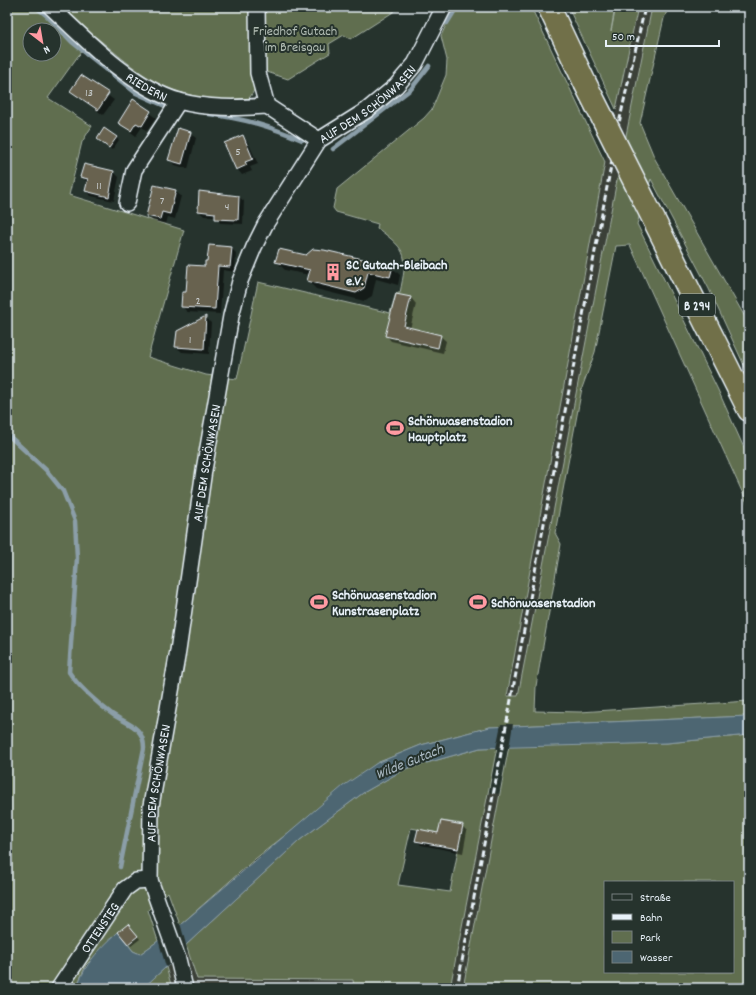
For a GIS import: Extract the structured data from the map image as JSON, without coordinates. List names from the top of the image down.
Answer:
{
  "streets": {
    "highway": ["B 294"],
    "street": ["RIEDERN", "AUF DEM SCHÖNWASEN", "OTTENSTEG"]
  },
  "crossings": [
    ["AUF DEM SCHÖNWASEN", "OTTENSTEG"]
  ],
  "water": ["Wilde Gutach"],
  "parks": ["Friedhof Gutach im Breisgau"],
  "places": {
    "building": ["SC Gutach-Bleibach e.V."],
    "sports": ["Schönwasenstadion Hauptplatz", "Schönwasenstadion Kunstrasenplatz", "Schönwasenstadion"]
  },
  "house_numbers": [
    "13",
    "5",
    "11",
    "7",
    "4",
    "2",
    "1"
  ],
  "legend": [
    "Straße",
    "Bahn",
    "Park",
    "Wasser"
  ],
  "scale_bar": "50 m",
  "north": "bottom right"
}
